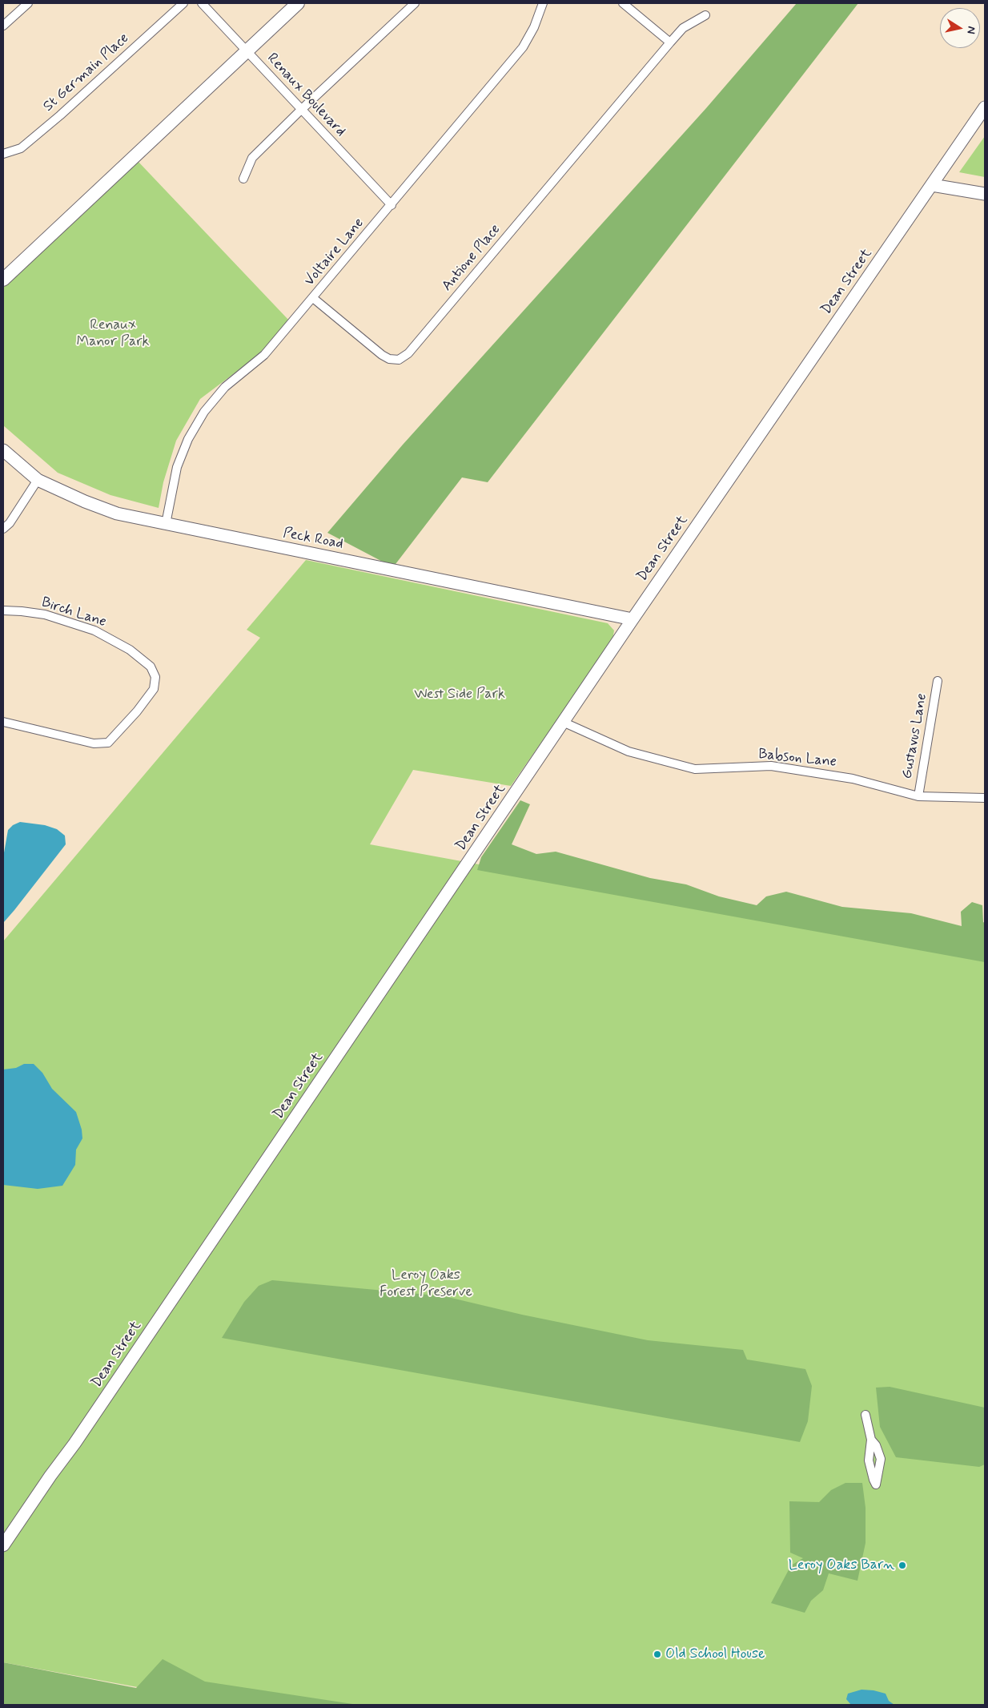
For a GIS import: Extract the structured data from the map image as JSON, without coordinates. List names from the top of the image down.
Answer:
{
  "streets": {
    "street": [
      "St Germain Place",
      "Renaux Boulevard",
      "Voltaire Lane",
      "Antione Place",
      "Dean Street",
      "Peck Road",
      "Birch Lane",
      "Gustavus Lane",
      "Babson Lane"
    ]
  },
  "crossings": [
    ["Renaux Boulevard", "Voltaire Lane"],
    ["Voltaire Lane", "Antione Place"],
    ["Voltaire Lane", "Peck Road"],
    ["Dean Street", "Peck Road"],
    ["Dean Street", "Babson Lane"],
    ["Gustavus Lane", "Babson Lane"]
  ],
  "parks": ["Renaux Manor Park", "West Side Park", "Leroy Oaks Forest Preserve"],
  "places": ["Leroy Oaks Barn", "Old School House"],
  "north": "right"
}
